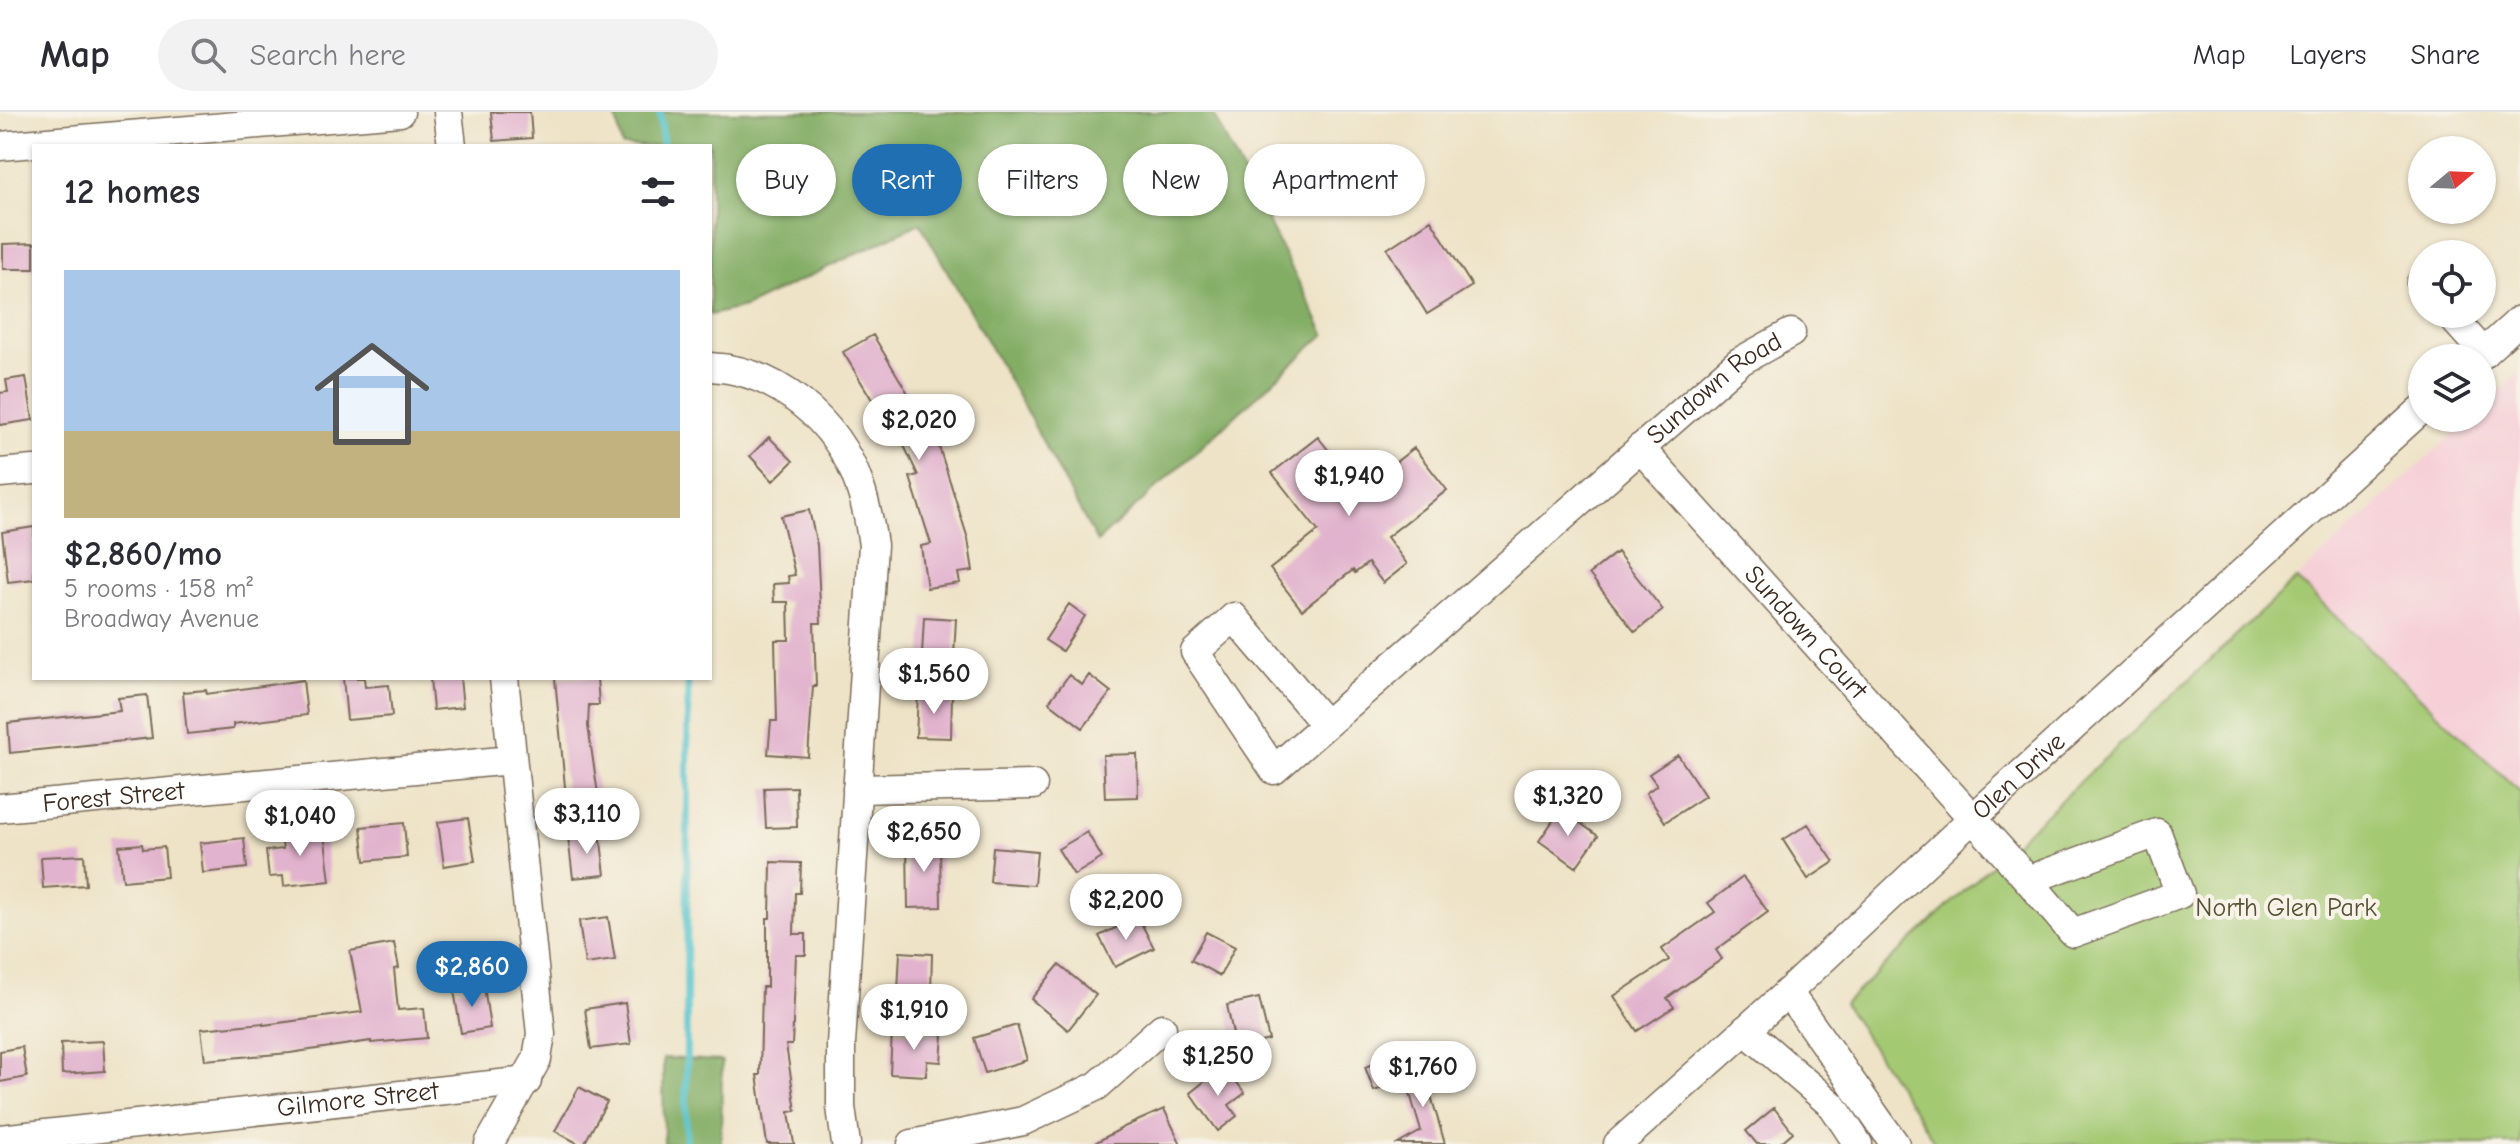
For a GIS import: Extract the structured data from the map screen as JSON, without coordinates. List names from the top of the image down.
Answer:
{
  "streets": {
    "street": [
      "Sundown Road",
      "Sundown Court",
      "Olen Drive",
      "Forest Street",
      "Gilmore Street"
    ]
  },
  "crossings": [
    ["Sundown Road", "Sundown Court"],
    ["Sundown Court", "Olen Drive"]
  ],
  "parks": ["North Glen Park"],
  "north": "right",
  "page": {
    "header": "Map",
    "search": "Search here",
    "nav": ["Map", "Layers", "Share"],
    "chip": [
      "Buy",
      "Rent",
      "Filters",
      "New",
      "Apartment"
    ],
    "heading": "12 homes",
    "list": [
      {
        "name": "$2,860/mo",
        "note": "5 rooms · 158 m² · Broadway Avenue"
      }
    ],
    "price": [
      "$2,020",
      "$1,940",
      "$1,560",
      "$1,320",
      "$3,110",
      "$1,040",
      "$2,650",
      "$2,200",
      "$2,860",
      "$1,910",
      "$1,250",
      "$1,760"
    ]
  }
}
